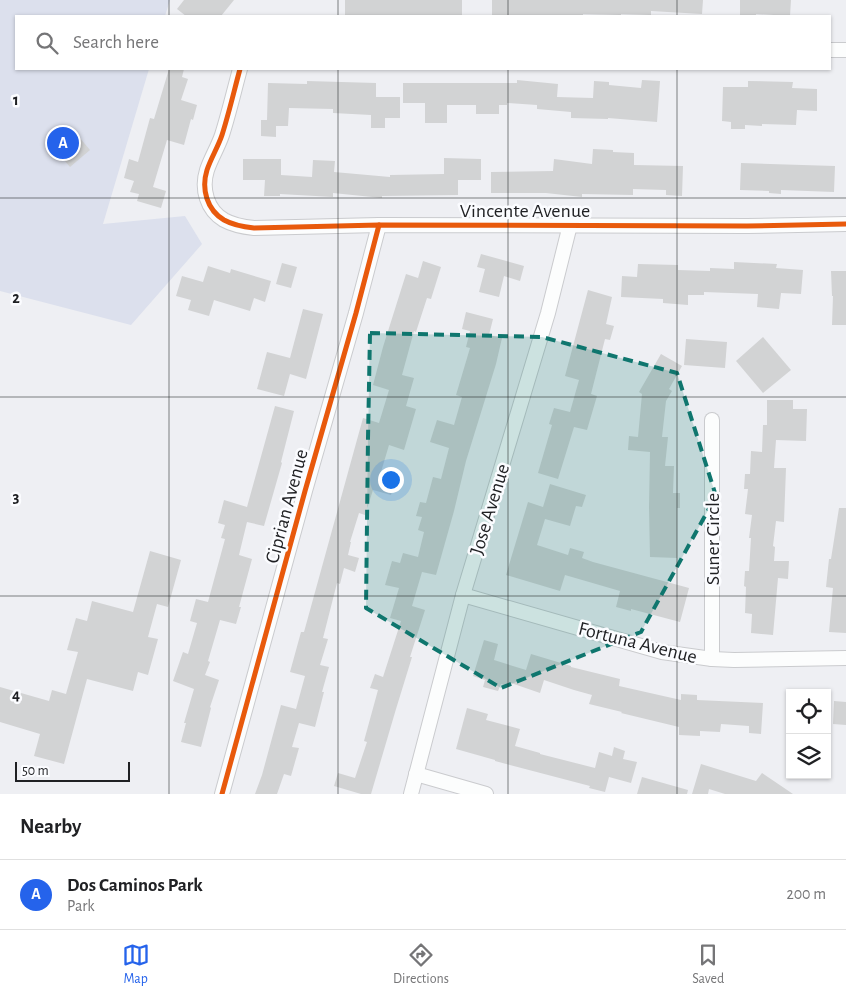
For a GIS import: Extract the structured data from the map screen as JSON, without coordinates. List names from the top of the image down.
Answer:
{
  "streets": {
    "street": [
      "Vincente Avenue",
      "Ciprian Avenue",
      "Jose Avenue",
      "Suner Circle",
      "Fortuna Avenue"
    ]
  },
  "crossings": [
    ["Vincente Avenue", "Ciprian Avenue"],
    ["Vincente Avenue", "Jose Avenue"],
    ["Jose Avenue", "Fortuna Avenue"],
    ["Suner Circle", "Fortuna Avenue"]
  ],
  "scale_bar": "50 m",
  "page": {
    "search": "Search here",
    "pins": "A",
    "scale": "50 m",
    "heading": "Nearby",
    "list": [
      {
        "mark": "A",
        "name": "Dos Caminos Park",
        "note": "Park",
        "value": "200 m"
      }
    ],
    "nav": ["Map", "Directions", "Saved"]
  },
  "grid": {
    "rows": [
      "1",
      "2",
      "3",
      "4"
    ]
  }
}
